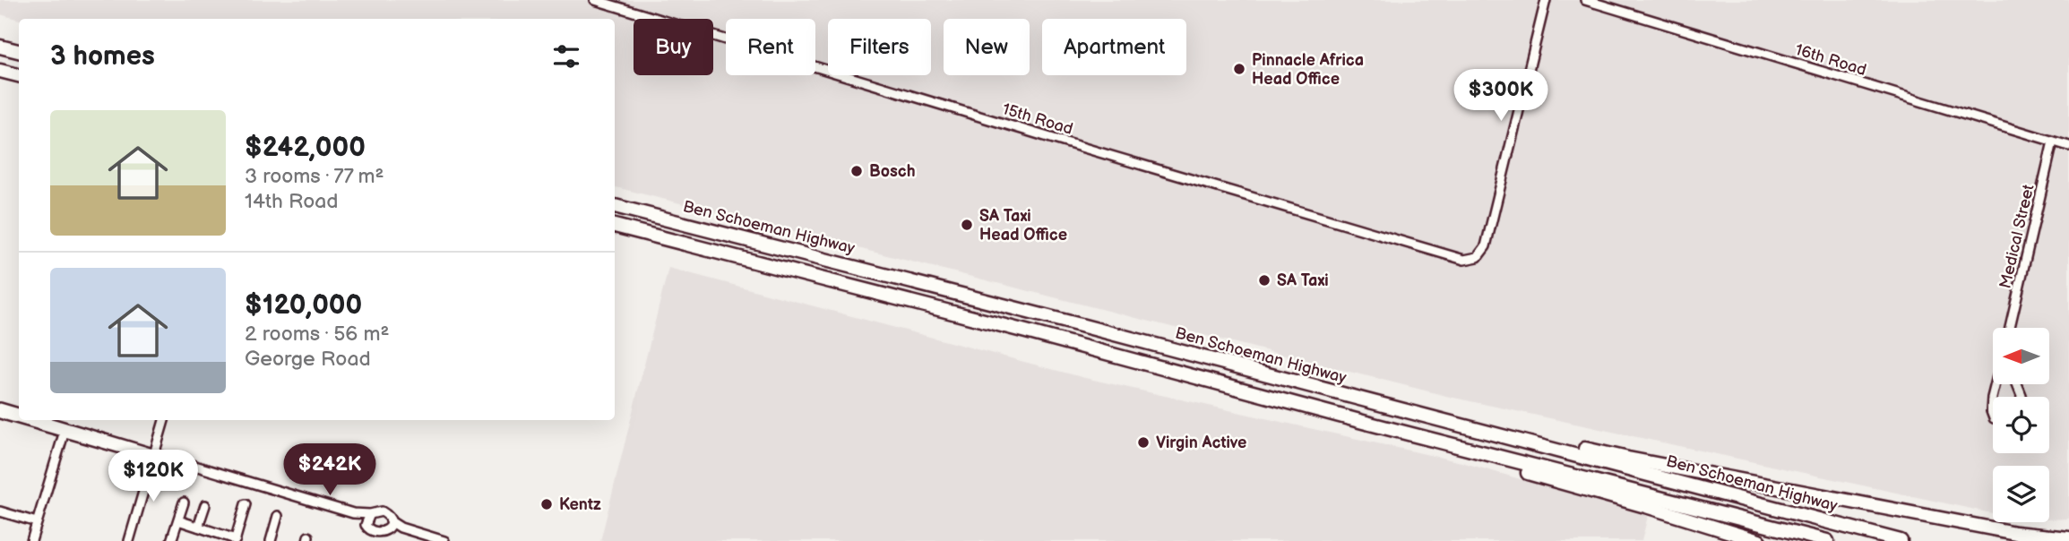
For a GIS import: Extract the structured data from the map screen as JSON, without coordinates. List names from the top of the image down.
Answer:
{
  "streets": {
    "highway": ["Ben Schoeman Highway"],
    "street": ["16th Road", "15th Road", "Medical Street"]
  },
  "crossings": [
    ["16th Road", "Medical Street"]
  ],
  "places": [
    "Pinnacle Africa Head Office",
    "Bosch",
    "SA Taxi Head Office",
    "SA Taxi",
    "Virgin Active",
    "Kentz"
  ],
  "north": "left",
  "page": {
    "chip": [
      "Buy",
      "Rent",
      "Filters",
      "New",
      "Apartment"
    ],
    "heading": "3 homes",
    "price": ["$300K", "$242K", "$120K"],
    "list": [
      {
        "name": "$242,000",
        "note": "3 rooms · 77 m² · 14th Road"
      },
      {
        "name": "$120,000",
        "note": "2 rooms · 56 m² · George Road"
      }
    ]
  }
}
